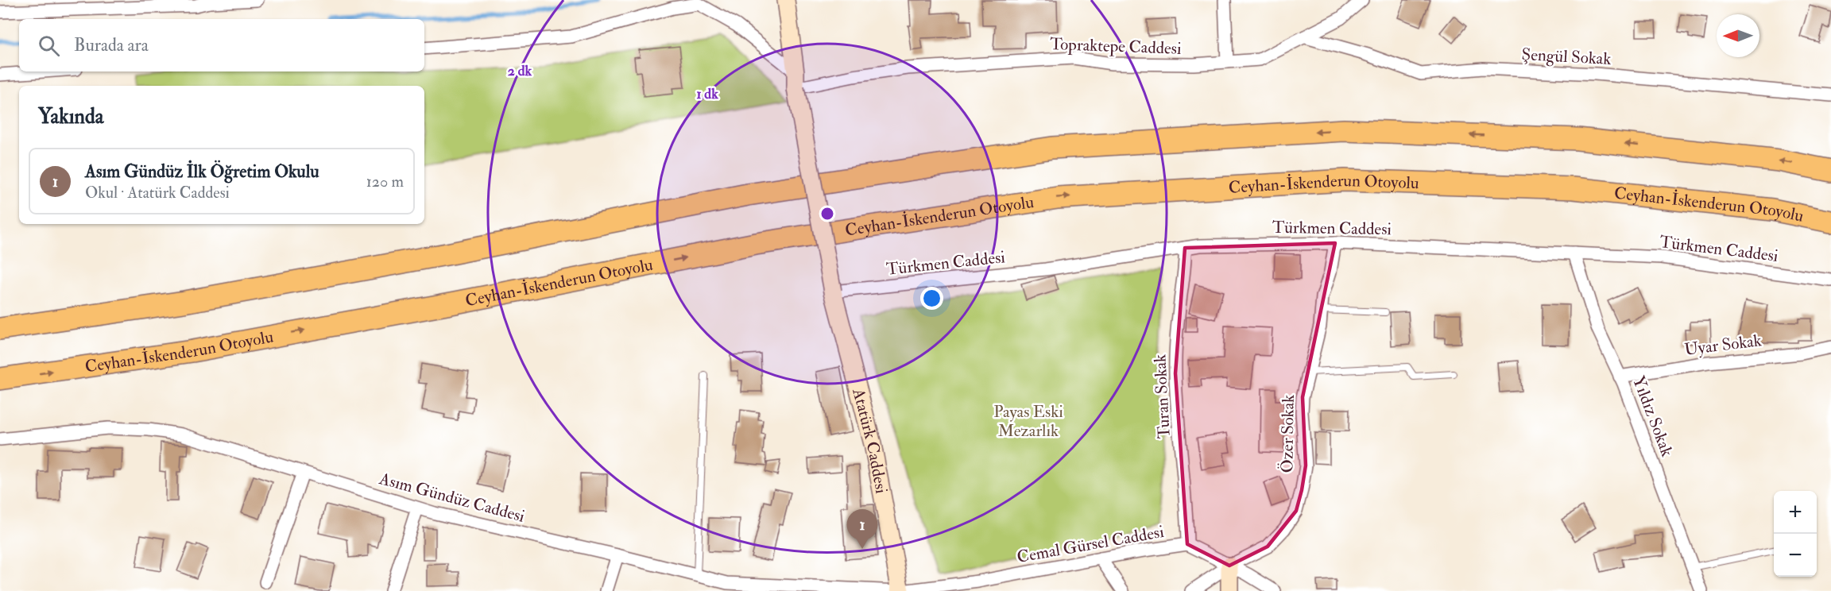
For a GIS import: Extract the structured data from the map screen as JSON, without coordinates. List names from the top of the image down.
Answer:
{
  "streets": {
    "highway": ["Ceyhan-İskenderun Otoyolu"],
    "street": [
      "Topraktepe Caddesi",
      "Şengül Sokak",
      "Türkmen Caddesi",
      "Uyar Sokak",
      "Turan Sokak",
      "Yıldız Sokak",
      "Özer Sokak",
      "Atatürk Caddesi",
      "Asım Gündüz Caddesi",
      "Cemal Gürsel Caddesi"
    ]
  },
  "crossings": [
    ["Topraktepe Caddesi", "Şengül Sokak"],
    ["Topraktepe Caddesi", "Atatürk Caddesi"],
    ["Türkmen Caddesi", "Turan Sokak"],
    ["Türkmen Caddesi", "Yıldız Sokak"],
    ["Türkmen Caddesi", "Özer Sokak"],
    ["Türkmen Caddesi", "Atatürk Caddesi"],
    ["Uyar Sokak", "Yıldız Sokak"],
    ["Turan Sokak", "Cemal Gürsel Caddesi"],
    ["Özer Sokak", "Cemal Gürsel Caddesi"],
    ["Atatürk Caddesi", "Asım Gündüz Caddesi"],
    ["Atatürk Caddesi", "Cemal Gürsel Caddesi"],
    ["Asım Gündüz Caddesi", "Cemal Gürsel Caddesi"]
  ],
  "parks": ["Payas Eski Mezarlık"],
  "north": "left",
  "page": {
    "search": "Burada ara",
    "heading": "Yakında",
    "list": [
      {
        "mark": "1",
        "name": "Asım Gündüz İlk Öğretim Okulu",
        "note": "Okul · Atatürk Caddesi",
        "value": "120 m"
      }
    ],
    "map_buttons": ["+", "−"],
    "pins": "1"
  },
  "rings": ["2 dk", "1 dk"]
}
